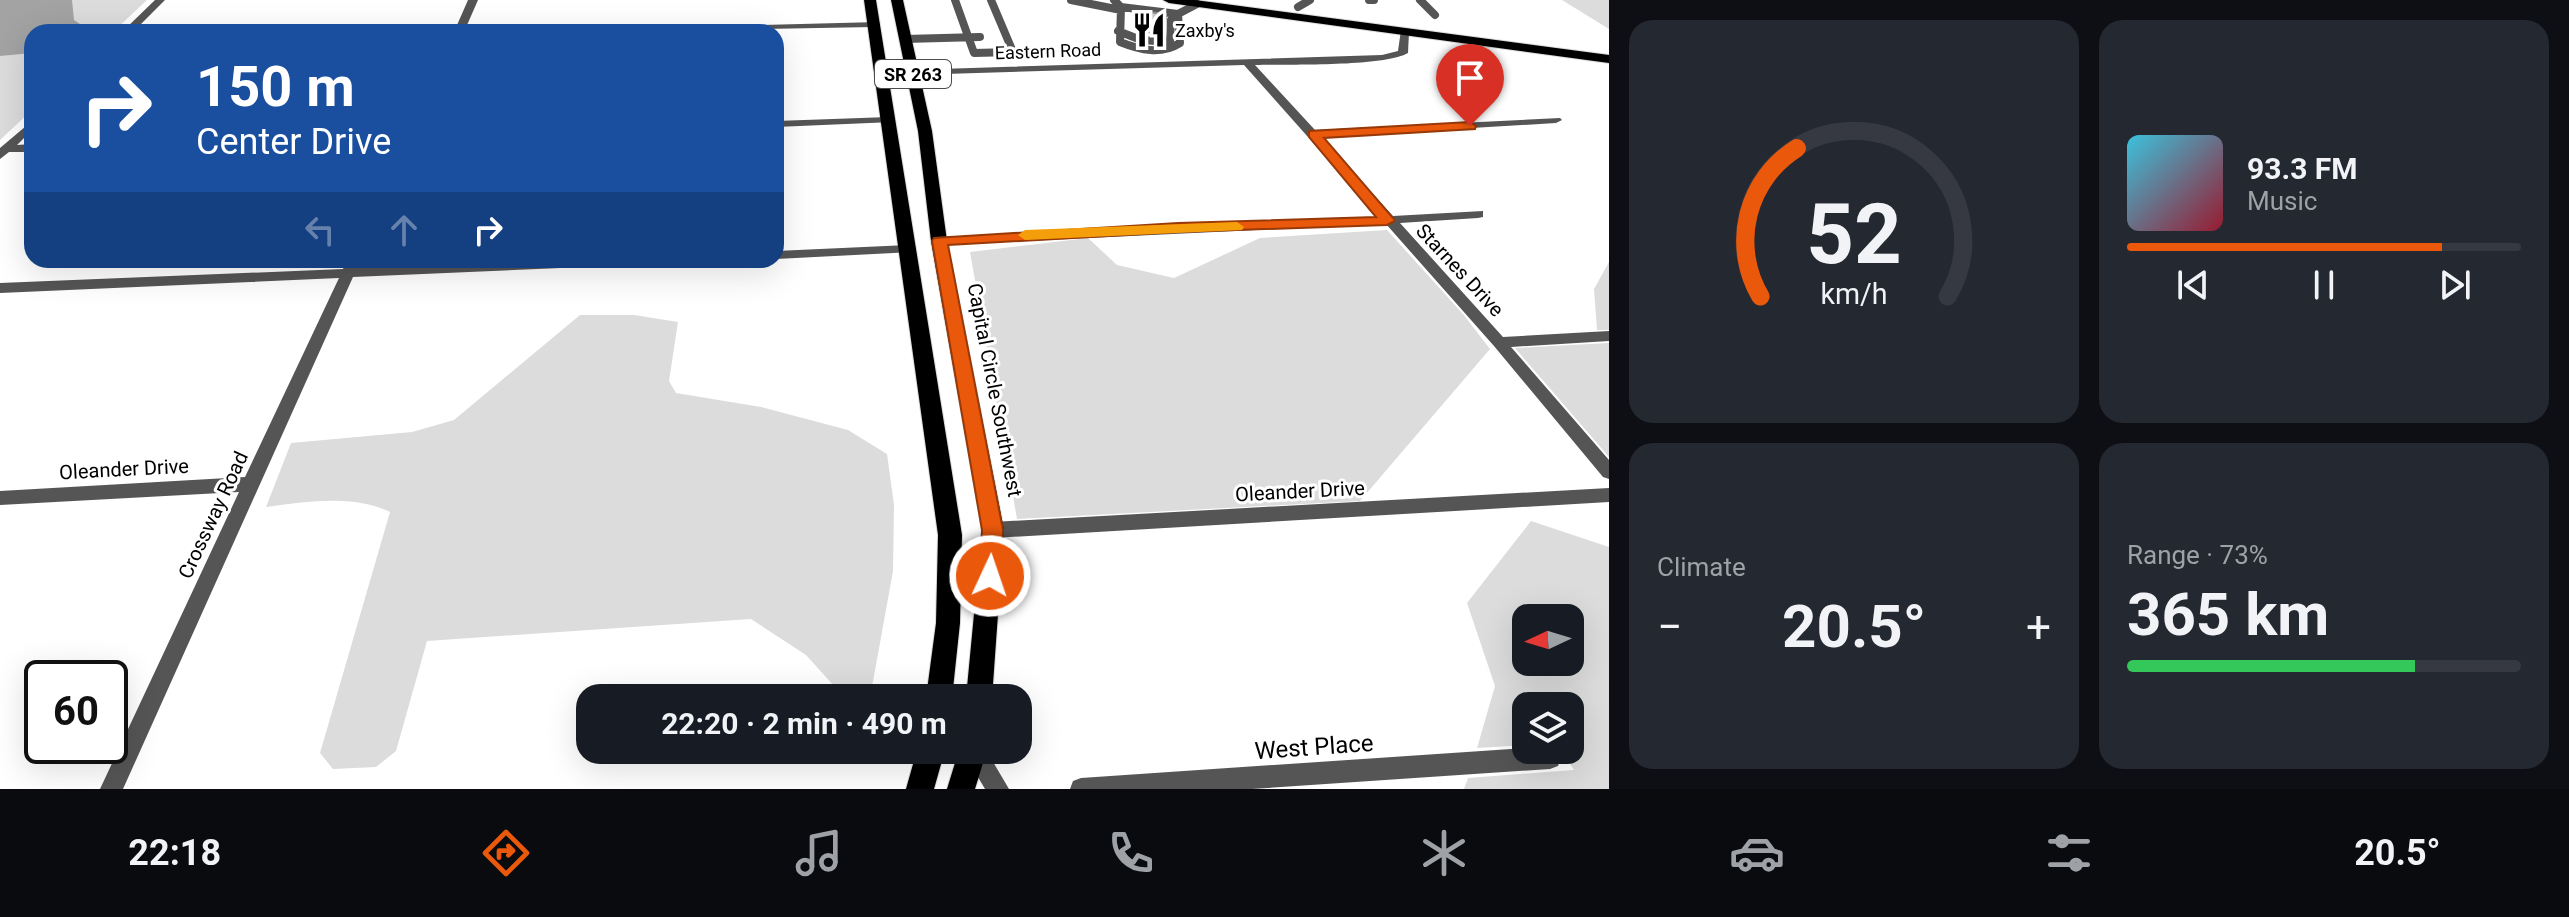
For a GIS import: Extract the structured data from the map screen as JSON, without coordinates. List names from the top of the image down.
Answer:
{
  "streets": {
    "main road": ["SR 263", "Capital Circle Southwest"],
    "street": [
      "Eastern Road",
      "Starnes Drive",
      "Oleander Drive",
      "Crossway Road",
      "West Place"
    ]
  },
  "crossings": [
    ["Eastern Road", "Starnes Drive"],
    ["Eastern Road", "Capital Circle Southwest"],
    ["Capital Circle Southwest", "Oleander Drive"],
    ["Oleander Drive", "Crossway Road"]
  ],
  "places": {
    "restaurant": ["Zaxby's"]
  },
  "north": "left",
  "page": {
    "turn": ["150 m", "Center Drive"],
    "song": ["93.3 FM", "Music"],
    "tile": [
      "Climate",
      ["Range · 73%", "365 km"]
    ],
    "heat": ["−", "20.5°", "+"],
    "limit": "60",
    "trip": "22:20 · 2 min · 490 m",
    "tabs": ["22:18", "20.5°"],
    "gauge": ["52", "km/h"]
  }
}
